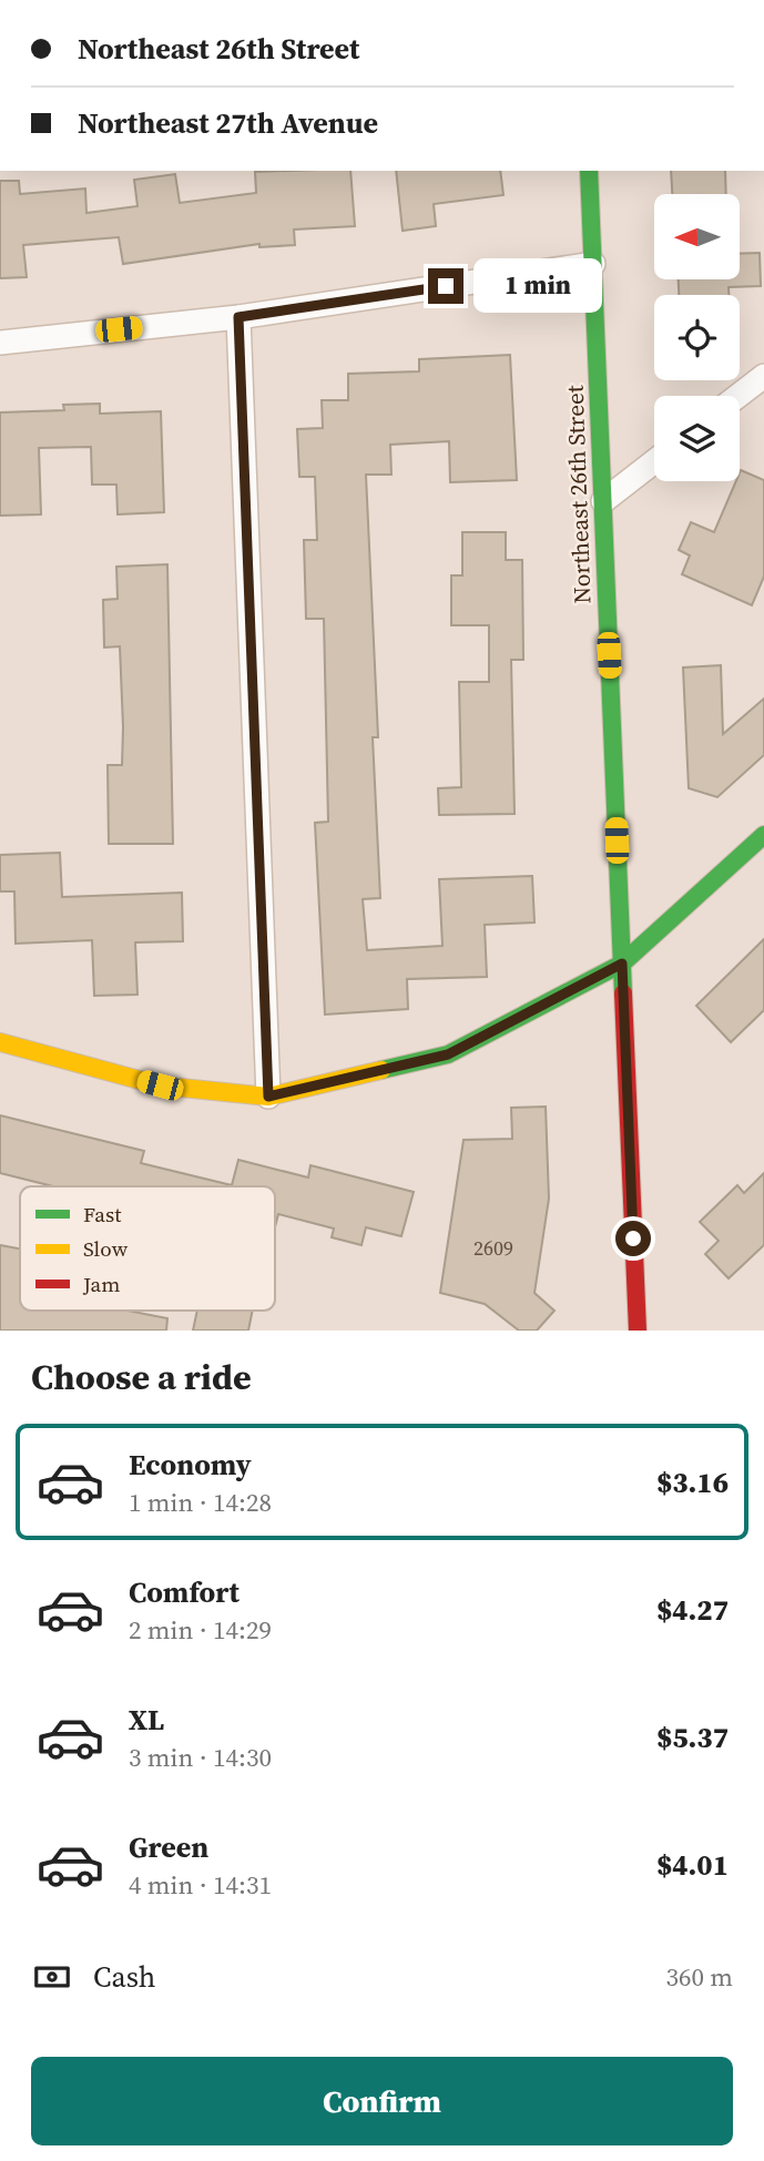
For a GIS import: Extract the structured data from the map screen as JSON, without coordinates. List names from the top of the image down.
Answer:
{
  "streets": {
    "street": ["Northeast 26th Street"]
  },
  "house_numbers": ["2609"],
  "legend": ["Fast", "Slow", "Jam"],
  "north": "left",
  "page": {
    "banner": ["Northeast 26th Street", "Northeast 27th Avenue"],
    "bubble": "1 min",
    "heading": "Choose a ride",
    "list": [
      {
        "name": "Economy",
        "note": "1 min · 14:28",
        "value": "$3.16"
      },
      {
        "name": "Comfort",
        "note": "2 min · 14:29",
        "value": "$4.27"
      },
      {
        "name": "XL",
        "note": "3 min · 14:30",
        "value": "$5.37"
      },
      {
        "name": "Green",
        "note": "4 min · 14:31",
        "value": "$4.01"
      }
    ],
    "pay": ["Cash", "360 m"],
    "buttons": "Confirm"
  }
}
